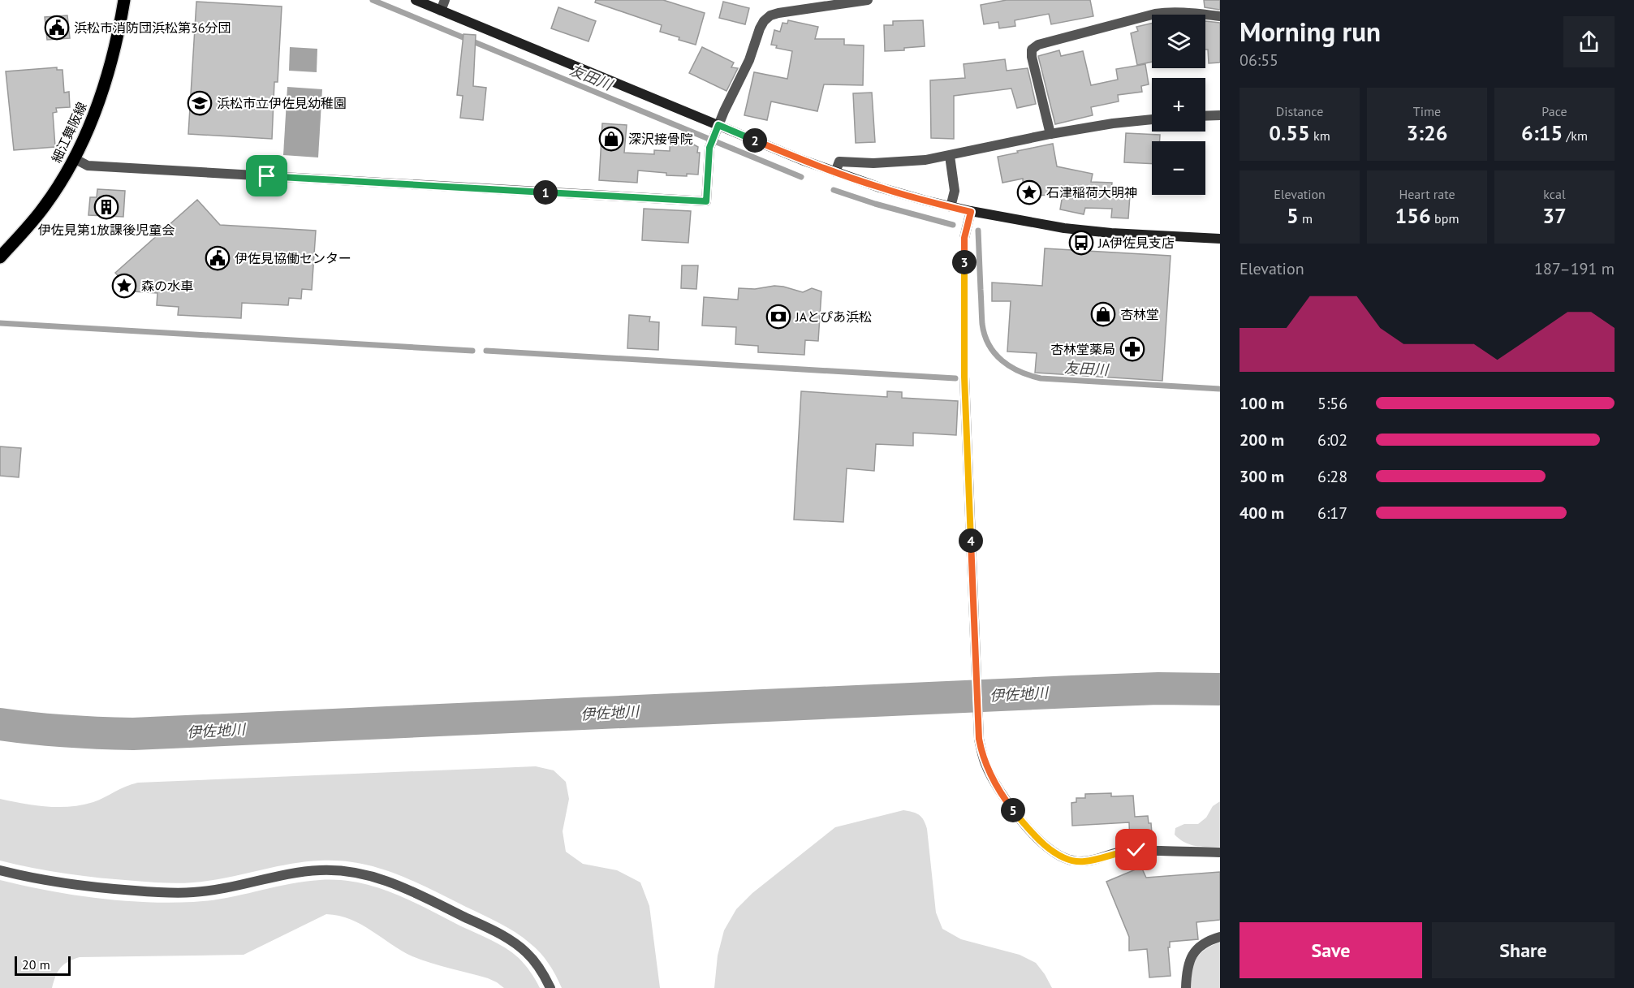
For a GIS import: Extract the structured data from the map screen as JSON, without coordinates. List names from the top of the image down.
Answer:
{
  "streets": {
    "main road": ["細江舞阪線"]
  },
  "water": ["友田川", "伊佐地川"],
  "places": {
    "public building": ["浜松市消防団浜松第36分団", "伊佐見協働センター"],
    "school or university": ["浜松市立伊佐見幼稚園"],
    "shop": ["深沢接骨院", "杏林堂"],
    "place": ["石津稲荷大明神", "森の水車"],
    "building": ["伊佐見第1放課後児童会"],
    "bus stop": ["JA伊佐見支店"],
    "bank": ["JAとぴあ浜松"],
    "pharmacy": ["杏林堂薬局"]
  },
  "scale_bar": "20 m",
  "page": {
    "heading": ["Morning run", "06:55"],
    "map_buttons": ["+", "−"],
    "stats": [
      ["Distance", "0.55 km"],
      ["Time", "3:26"],
      ["Pace", "6:15 /km"],
      ["Elevation", "5 m"],
      ["Heart rate", "156 bpm"],
      ["kcal", "37"]
    ],
    "pins": [
      "2",
      "1",
      "3",
      "4",
      "5"
    ],
    "chart": ["Elevation", "187–191 m"],
    "list": [
      {
        "name": "100 m",
        "note": "5:56"
      },
      {
        "name": "200 m",
        "note": "6:02"
      },
      {
        "name": "300 m",
        "note": "6:28"
      },
      {
        "name": "400 m",
        "note": "6:17"
      }
    ],
    "buttons": ["Save", "Share"],
    "scale": "20 m"
  }
}
